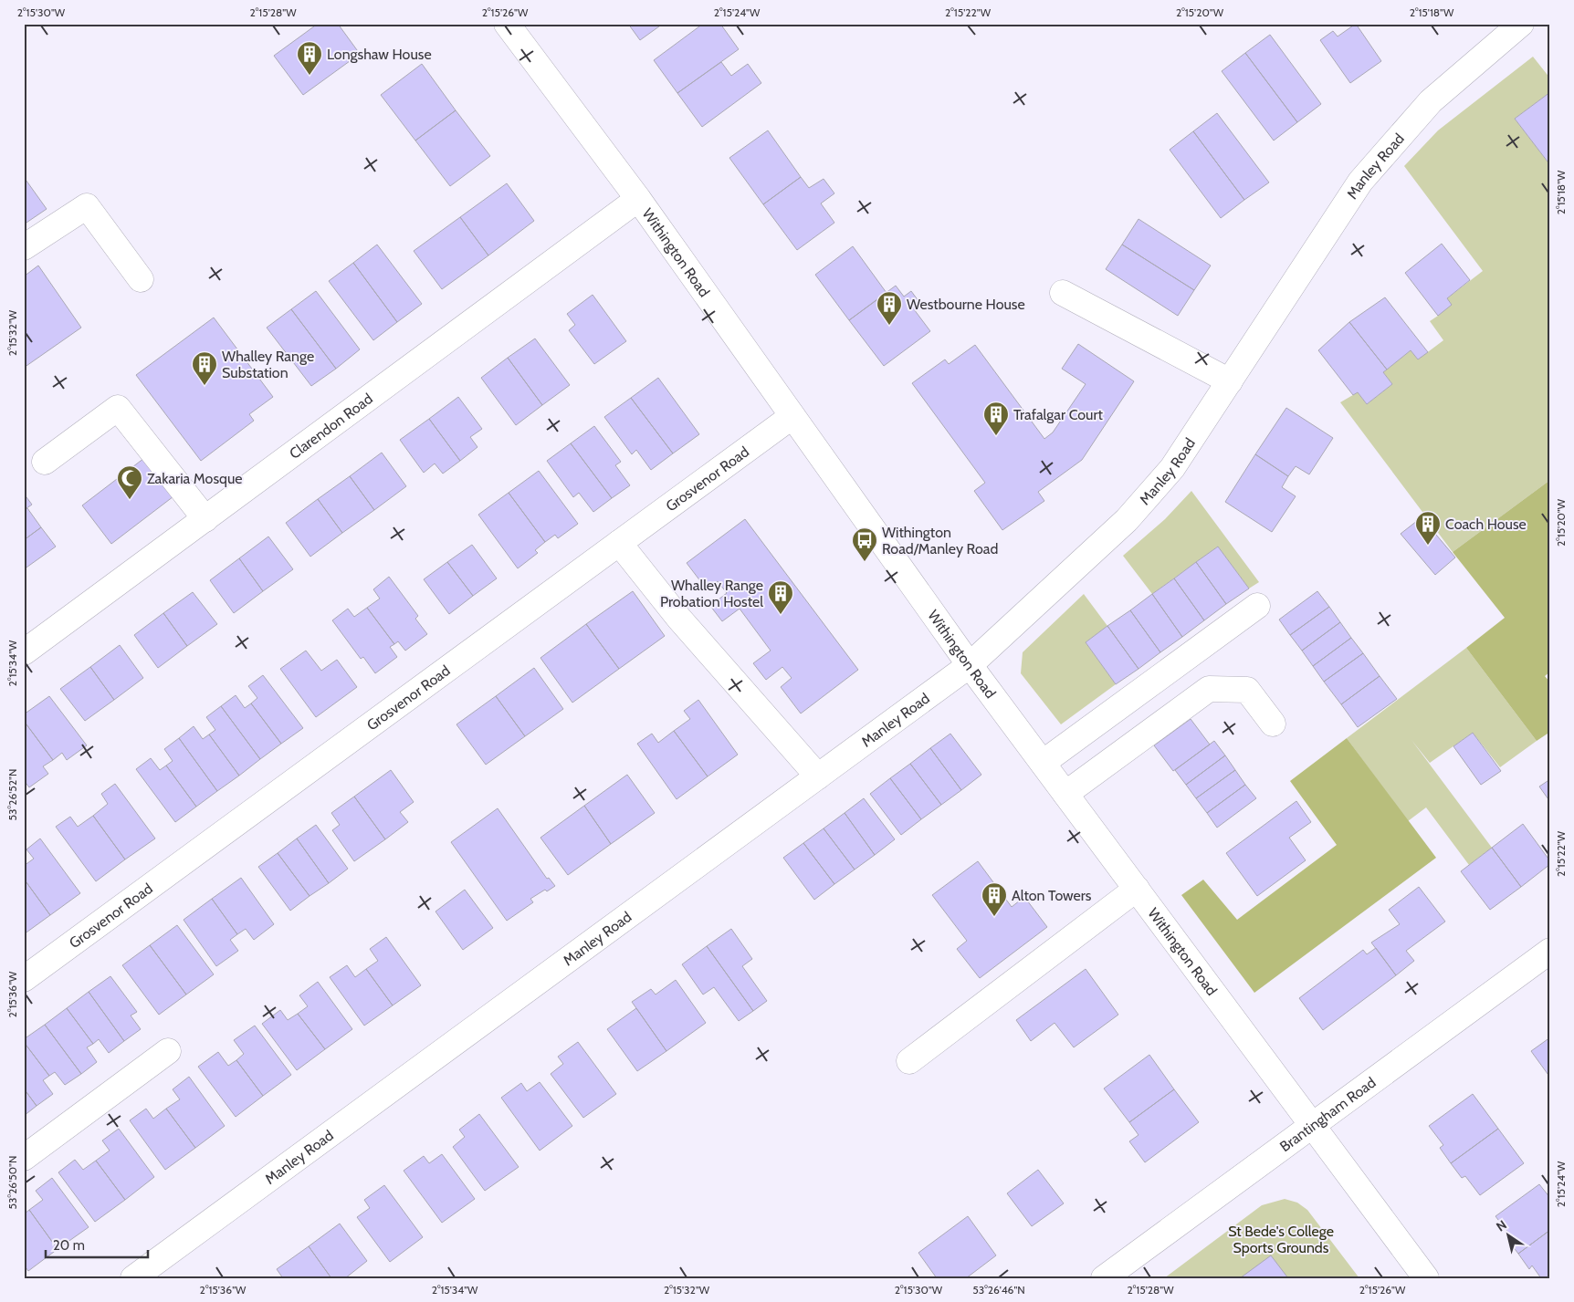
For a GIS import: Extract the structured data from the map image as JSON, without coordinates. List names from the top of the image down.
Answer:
{
  "streets": {
    "street": [
      "Manley Road",
      "Withington Road",
      "Clarendon Road",
      "Grosvenor Road",
      "Brantingham Road"
    ]
  },
  "crossings": [
    ["Manley Road", "Withington Road"],
    ["Withington Road", "Clarendon Road"],
    ["Withington Road", "Grosvenor Road"],
    ["Withington Road", "Brantingham Road"]
  ],
  "parks": ["St Bede's College Sports Grounds"],
  "places": {
    "building": [
      "Longshaw House",
      "Westbourne House",
      "Whalley Range Substation",
      "Trafalgar Court",
      "Coach House",
      "Whalley Range Probation Hostel",
      "Alton Towers"
    ],
    "mosque": ["Zakaria Mosque"],
    "bus stop": ["Withington Road/Manley Road"]
  },
  "scale_bar": "20 m",
  "north": "top left",
  "coordinates": [
    "2°15'30\"W",
    "2°15'28\"W",
    "2°15'26\"W",
    "2°15'24\"W",
    "2°15'22\"W",
    "2°15'20\"W",
    "2°15'18\"W",
    "2°15'32\"W",
    "2°15'34\"W",
    "53°26'52\"N",
    "2°15'36\"W",
    "53°26'50\"N",
    "53°26'46\"N"
  ]
}
